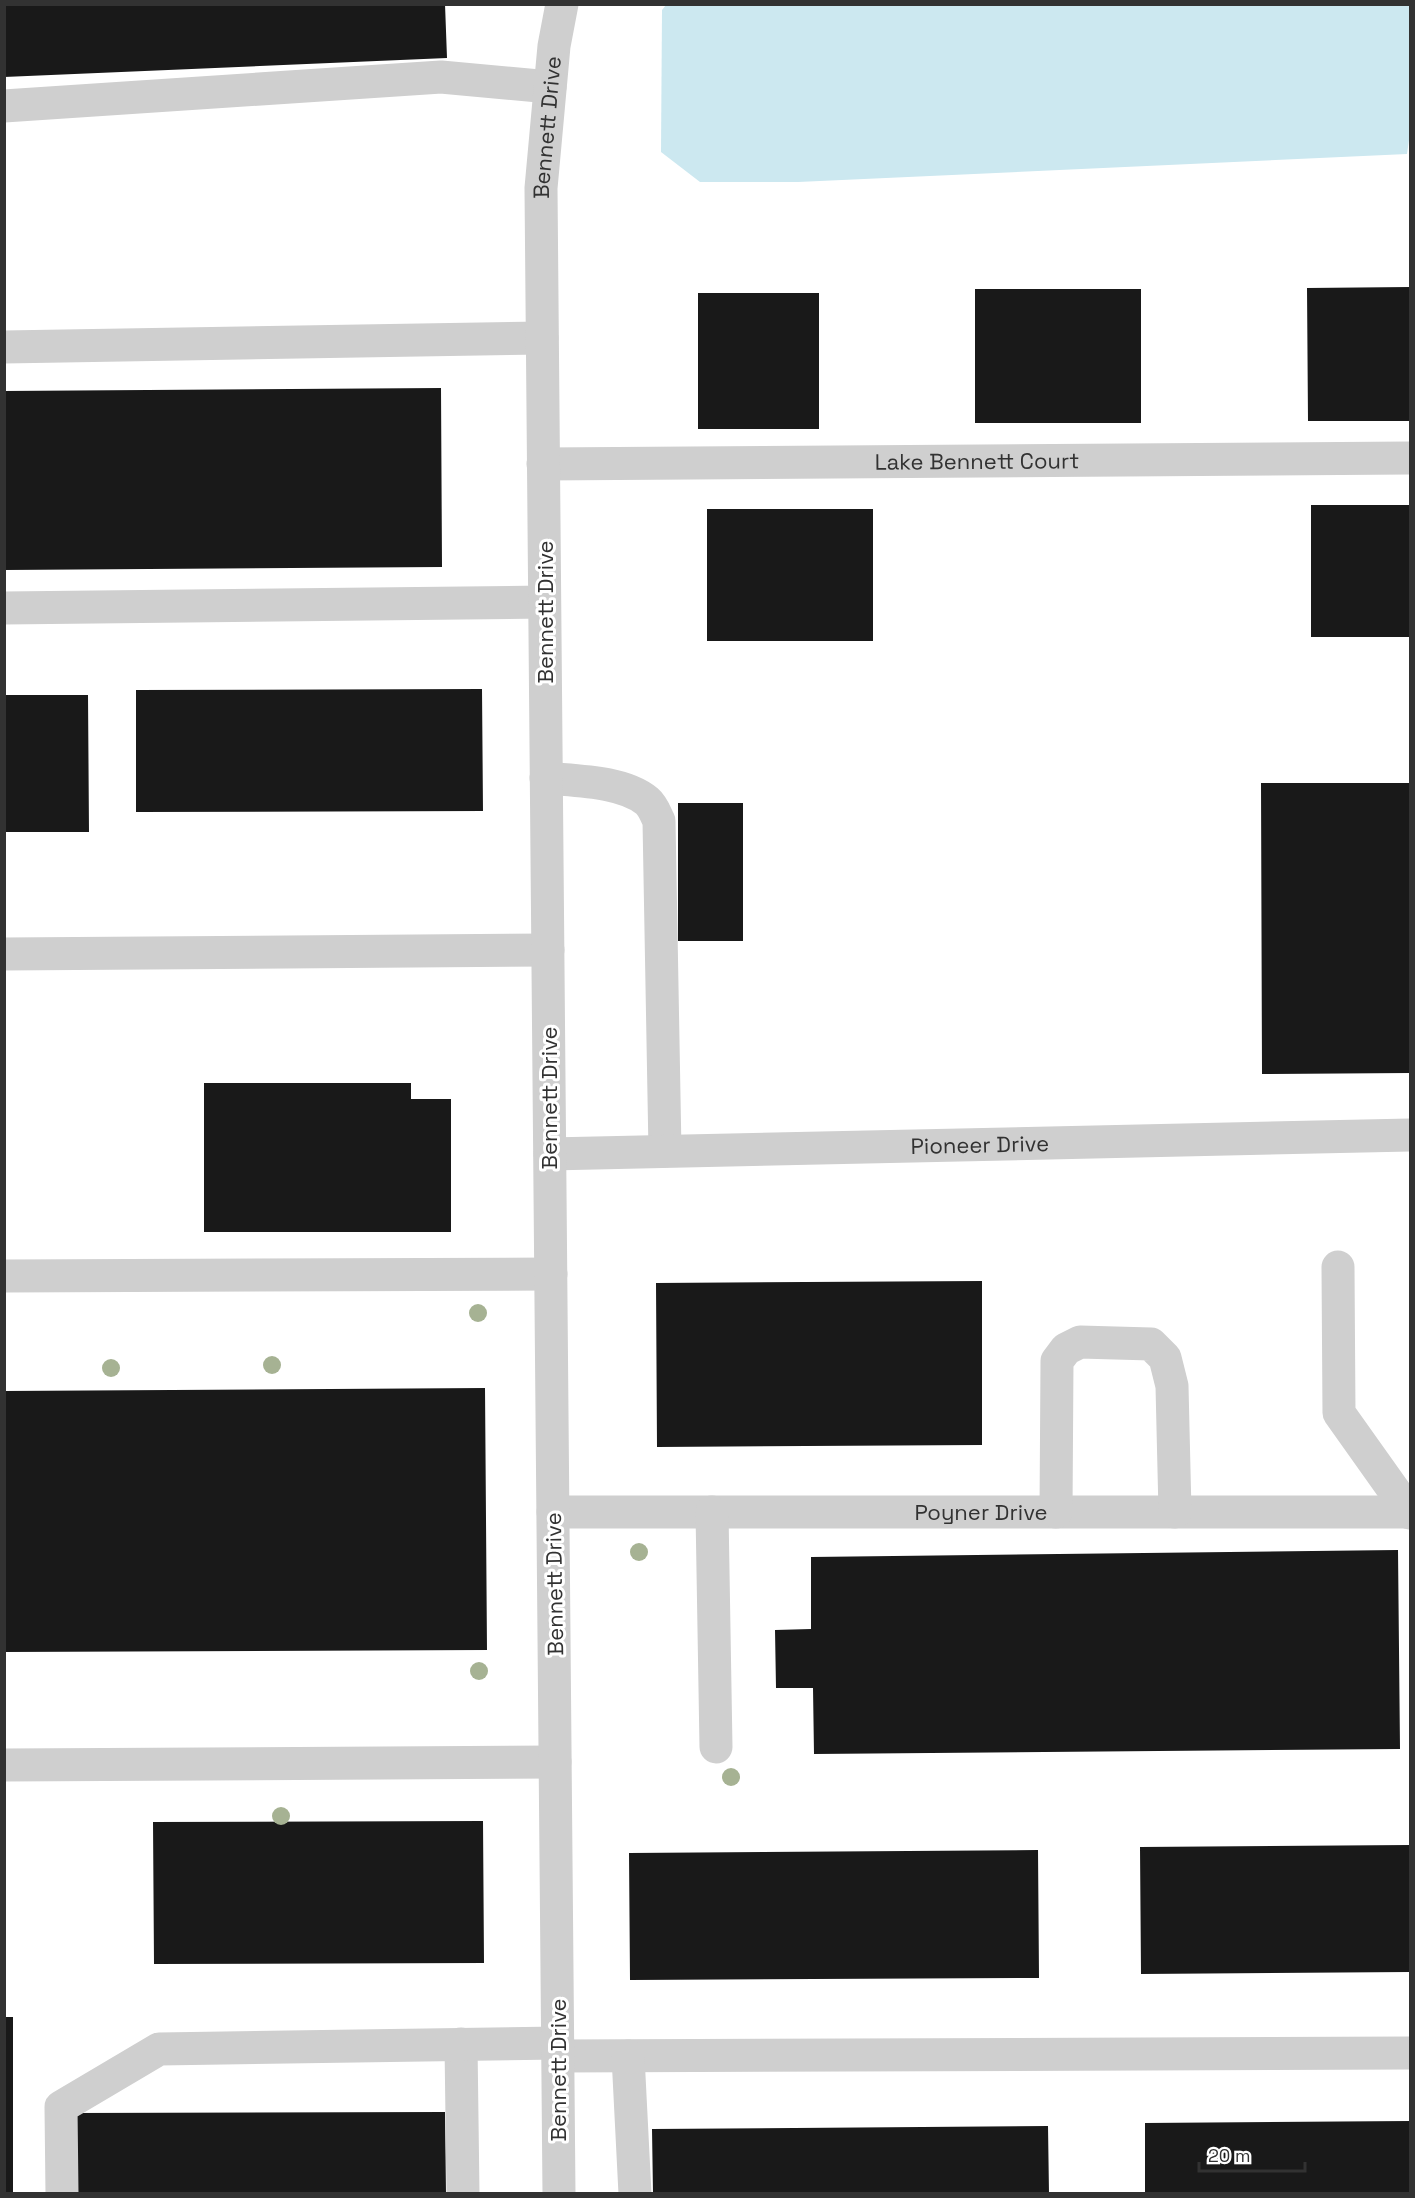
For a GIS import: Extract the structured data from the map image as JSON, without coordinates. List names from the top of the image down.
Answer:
{
  "streets": {
    "street": [
      "Bennett Drive",
      "Lake Bennett Court",
      "Pioneer Drive",
      "Poyner Drive"
    ]
  },
  "crossings": [
    ["Bennett Drive", "Lake Bennett Court"],
    ["Bennett Drive", "Pioneer Drive"],
    ["Bennett Drive", "Poyner Drive"]
  ],
  "scale_bar": "20 m"
}
